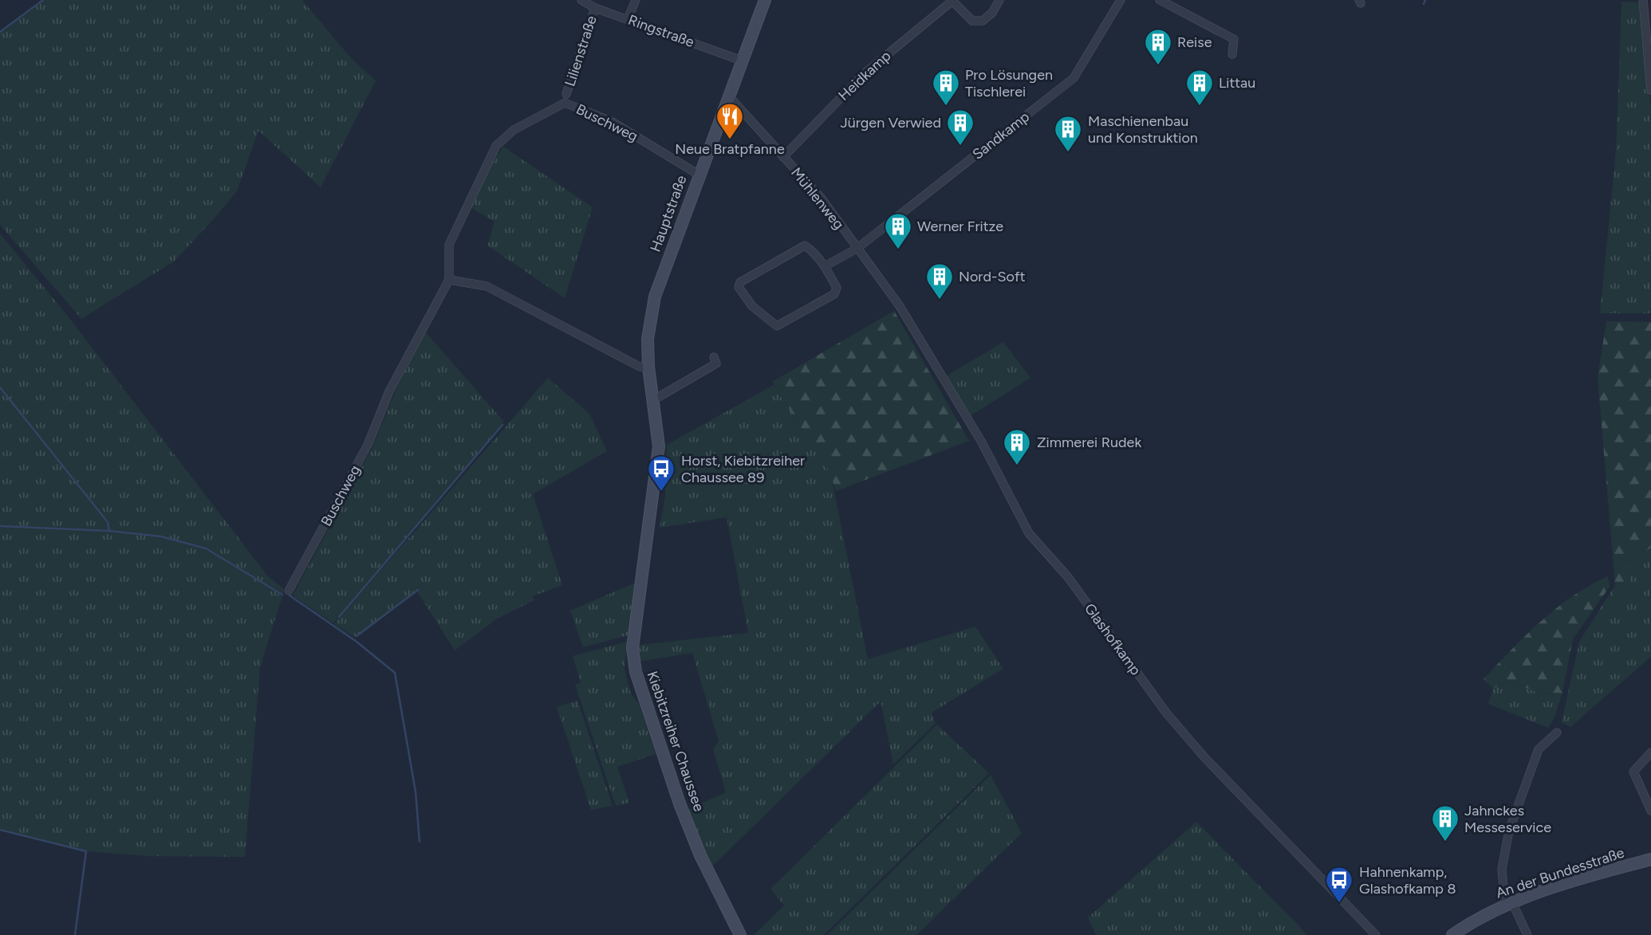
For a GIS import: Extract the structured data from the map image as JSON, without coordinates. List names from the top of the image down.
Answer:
{
  "streets": {
    "street": [
      "Ringstraße",
      "Lilienstraße",
      "Heidkamp",
      "Buschweg",
      "Sandkamp",
      "Mühlenweg",
      "Hauptstraße",
      "Glashofkamp",
      "Kiebitzreiher Chaussee",
      "An der Bundesstraße"
    ]
  },
  "crossings": [
    ["Ringstraße", "Lilienstraße"],
    ["Ringstraße", "Hauptstraße"],
    ["Heidkamp", "Mühlenweg"],
    ["Buschweg", "Hauptstraße"],
    ["Sandkamp", "Mühlenweg"],
    ["Mühlenweg", "Hauptstraße"],
    ["Mühlenweg", "Glashofkamp"],
    ["Hauptstraße", "Kiebitzreiher Chaussee"]
  ],
  "places": {
    "building": [
      "Reise",
      "Pro Lösungen Tischlerei",
      "Littau",
      "Jürgen Verwied",
      "Maschienenbau und Konstruktion",
      "Werner Fritze",
      "Nord-Soft",
      "Zimmerei Rudek",
      "Jahnckes Messeservice"
    ],
    "restaurant": ["Neue Bratpfanne"],
    "bus stop": ["Horst, Kiebitzreiher Chaussee 89", "Hahnenkamp, Glashofkamp 8"]
  }
}
